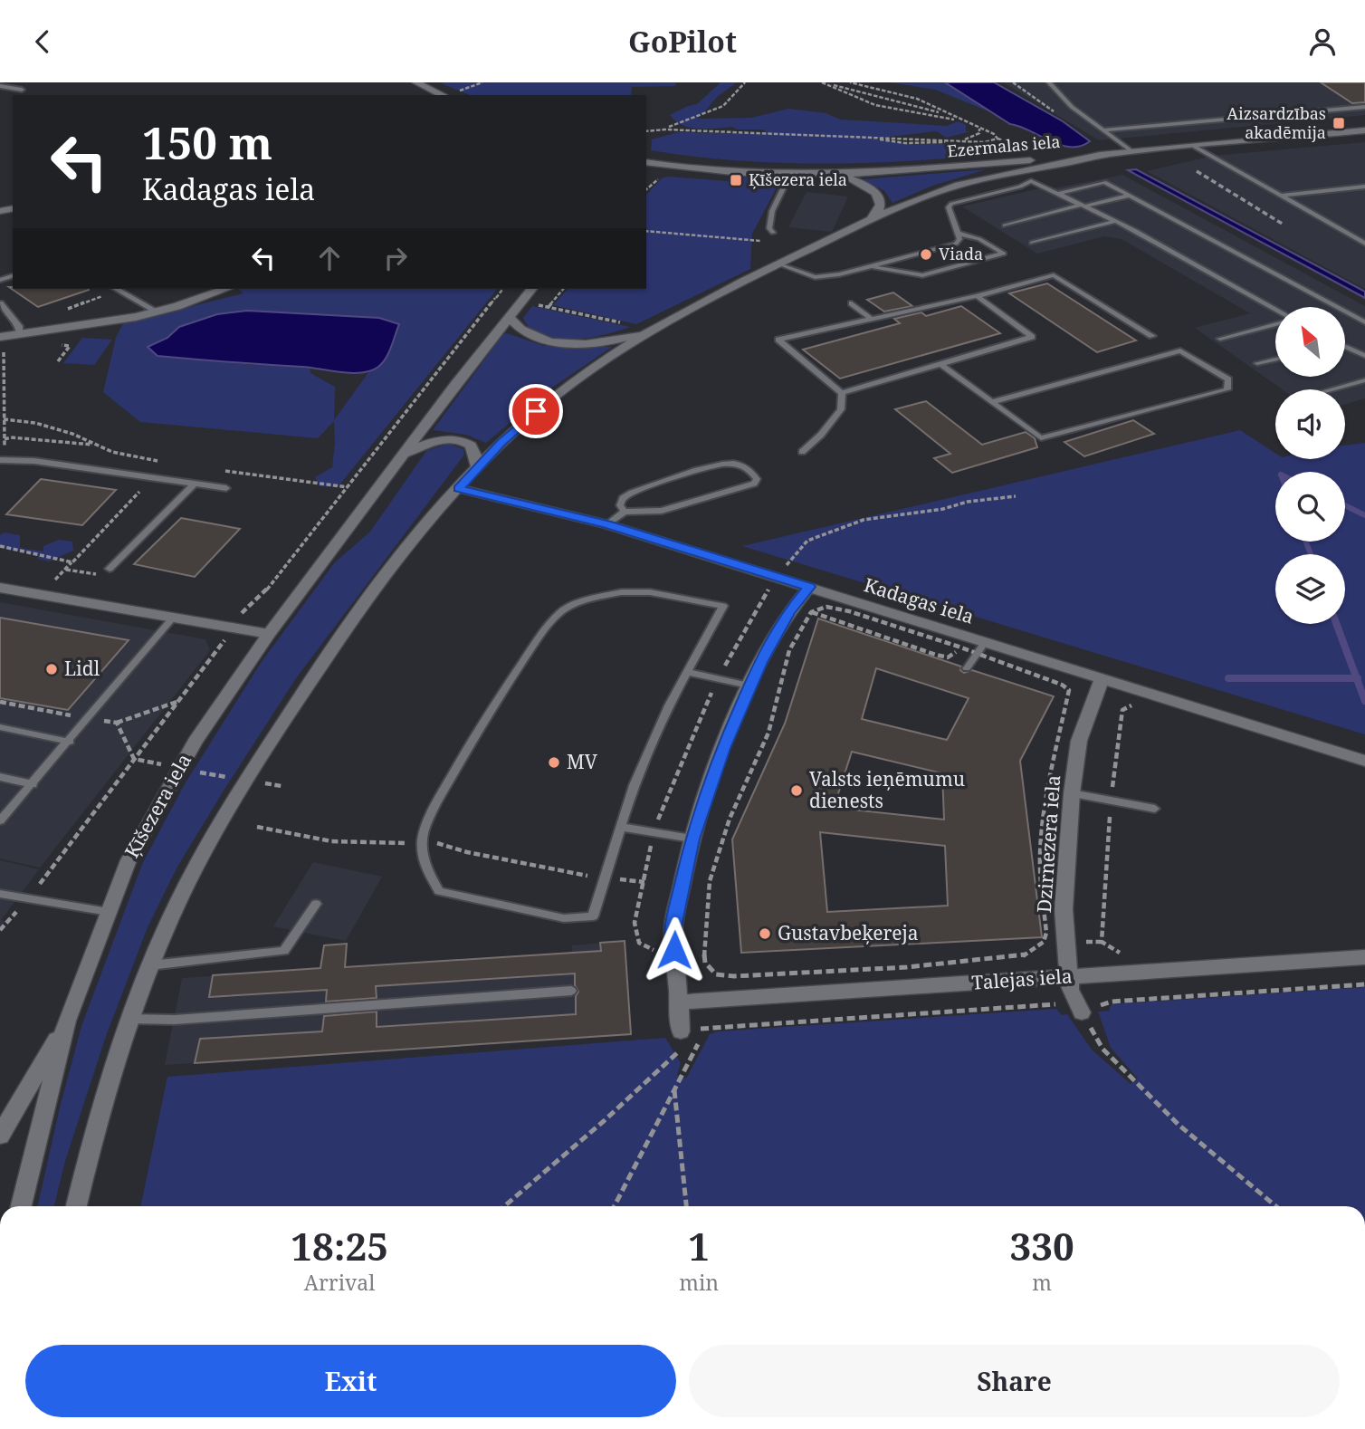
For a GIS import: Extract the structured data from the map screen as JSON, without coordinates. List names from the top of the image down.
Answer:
{
  "streets": {
    "street": [
      "Ezermalas iela",
      "Kadagas iela",
      "Ķīšezera iela",
      "Dzirnezera iela",
      "Talejas iela"
    ]
  },
  "crossings": [
    ["Kadagas iela", "Dzirnezera iela"],
    ["Dzirnezera iela", "Talejas iela"]
  ],
  "places": {
    "transit": ["Aizsardzības akadēmija", "Ķīšezera iela"],
    "other": [
      "Viada",
      "Lidl",
      "MV",
      "Valsts ieņēmumu dienests",
      "Gustavbeķereja"
    ]
  },
  "north": "top left",
  "page": {
    "header": "GoPilot",
    "turn": ["150 m", "Kadagas iela"],
    "eta": [
      "18:25",
      "Arrival",
      "1",
      "min",
      "330",
      "m"
    ],
    "buttons": ["Exit", "Share"]
  }
}
